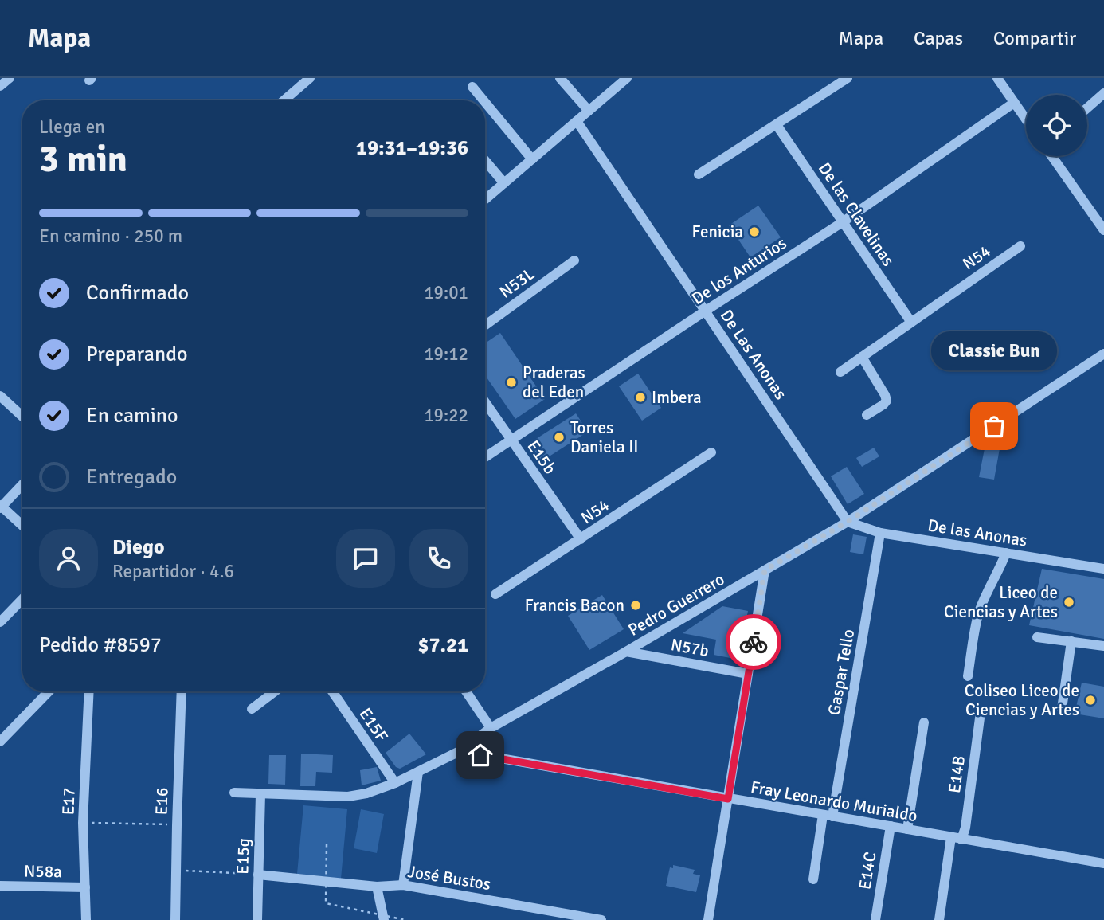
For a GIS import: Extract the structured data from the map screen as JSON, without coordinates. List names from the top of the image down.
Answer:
{
  "streets": {
    "street": [
      "De las Clavelinas",
      "N54",
      "De los Anturios",
      "N53L",
      "De Las Anonas",
      "E15b",
      "De las Anonas",
      "Pedro Guerrero",
      "N57b",
      "Gaspar Tello",
      "E15F",
      "E14B",
      "E17",
      "E16",
      "Fray Leonardo Murialdo",
      "E15g",
      "E14C",
      "N58a",
      "José Bustos"
    ]
  },
  "crossings": [
    ["De las Clavelinas", "N54"],
    ["De las Clavelinas", "De los Anturios"],
    ["N54", "E15b"],
    ["De los Anturios", "De Las Anonas"],
    ["De los Anturios", "E15b"],
    ["De Las Anonas", "De las Anonas"],
    ["De Las Anonas", "Pedro Guerrero"],
    ["De las Anonas", "Pedro Guerrero"],
    ["De las Anonas", "Gaspar Tello"],
    ["Pedro Guerrero", "N57b"],
    ["Pedro Guerrero", "E15F"],
    ["Pedro Guerrero", "Fray Leonardo Murialdo"],
    ["Pedro Guerrero", "E15g"],
    ["Gaspar Tello", "Fray Leonardo Murialdo"],
    ["E14B", "Fray Leonardo Murialdo"],
    ["E17", "N58a"],
    ["Fray Leonardo Murialdo", "E14C"],
    ["E15g", "José Bustos"]
  ],
  "places": [
    "Fenicia",
    "Praderas del Eden",
    "Imbera",
    "Classic Bun",
    "Torres Daniela II",
    "Liceo de Ciencias y Artes",
    "Francis Bacon",
    "Coliseo Liceo de Ciencias y Artes"
  ],
  "page": {
    "header": "Mapa",
    "nav": ["Mapa", "Capas", "Compartir"],
    "heading": ["3 min", "Llega en", "19:31–19:36"],
    "panel": [
      "Diego",
      "Repartidor · 4.6",
      "Pedido #8597",
      "$7.21"
    ],
    "bar": "En camino · 250 m",
    "list": [
      ["Confirmado", "19:01"],
      ["Preparando", "19:12"],
      ["En camino", "19:22"],
      "Entregado"
    ],
    "bubble": "Classic Bun"
  }
}
